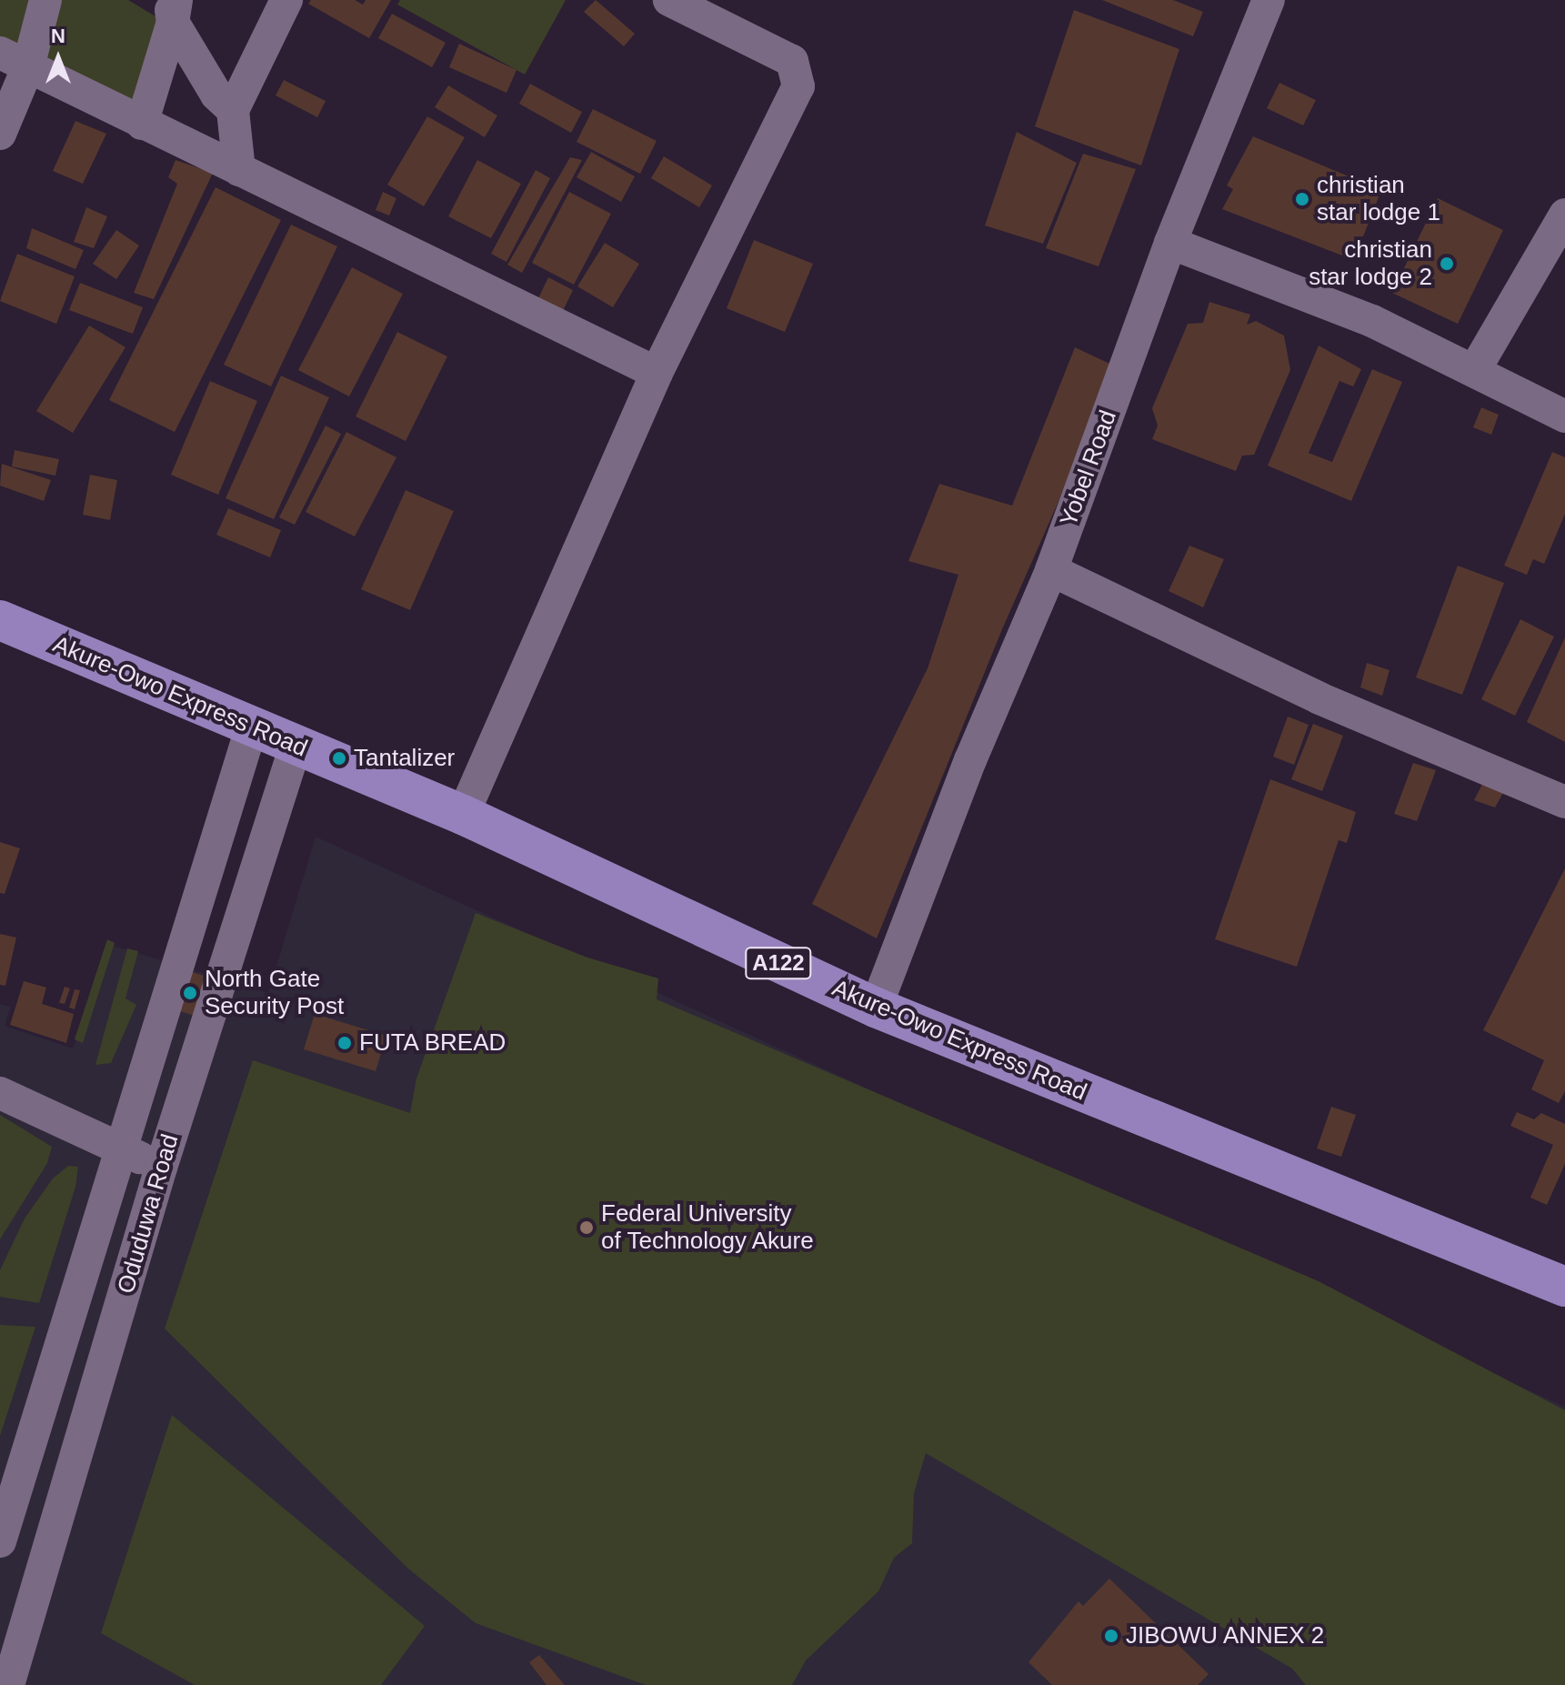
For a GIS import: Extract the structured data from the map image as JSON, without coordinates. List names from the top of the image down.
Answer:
{
  "streets": {
    "highway": ["Akure-Owo Express Road", "A122"],
    "street": ["Yobel Road", "Oduduwa Road"]
  },
  "crossings": [
    ["Yobel Road", "Akure-Owo Express Road"],
    ["Akure-Owo Express Road", "Oduduwa Road"]
  ],
  "places": [
    "christian star lodge 1",
    "christian star lodge 2",
    "Tantalizer",
    "North Gate Security Post",
    "FUTA BREAD",
    "Federal University of Technology Akure",
    "JIBOWU ANNEX 2"
  ],
  "north": "top"
}
